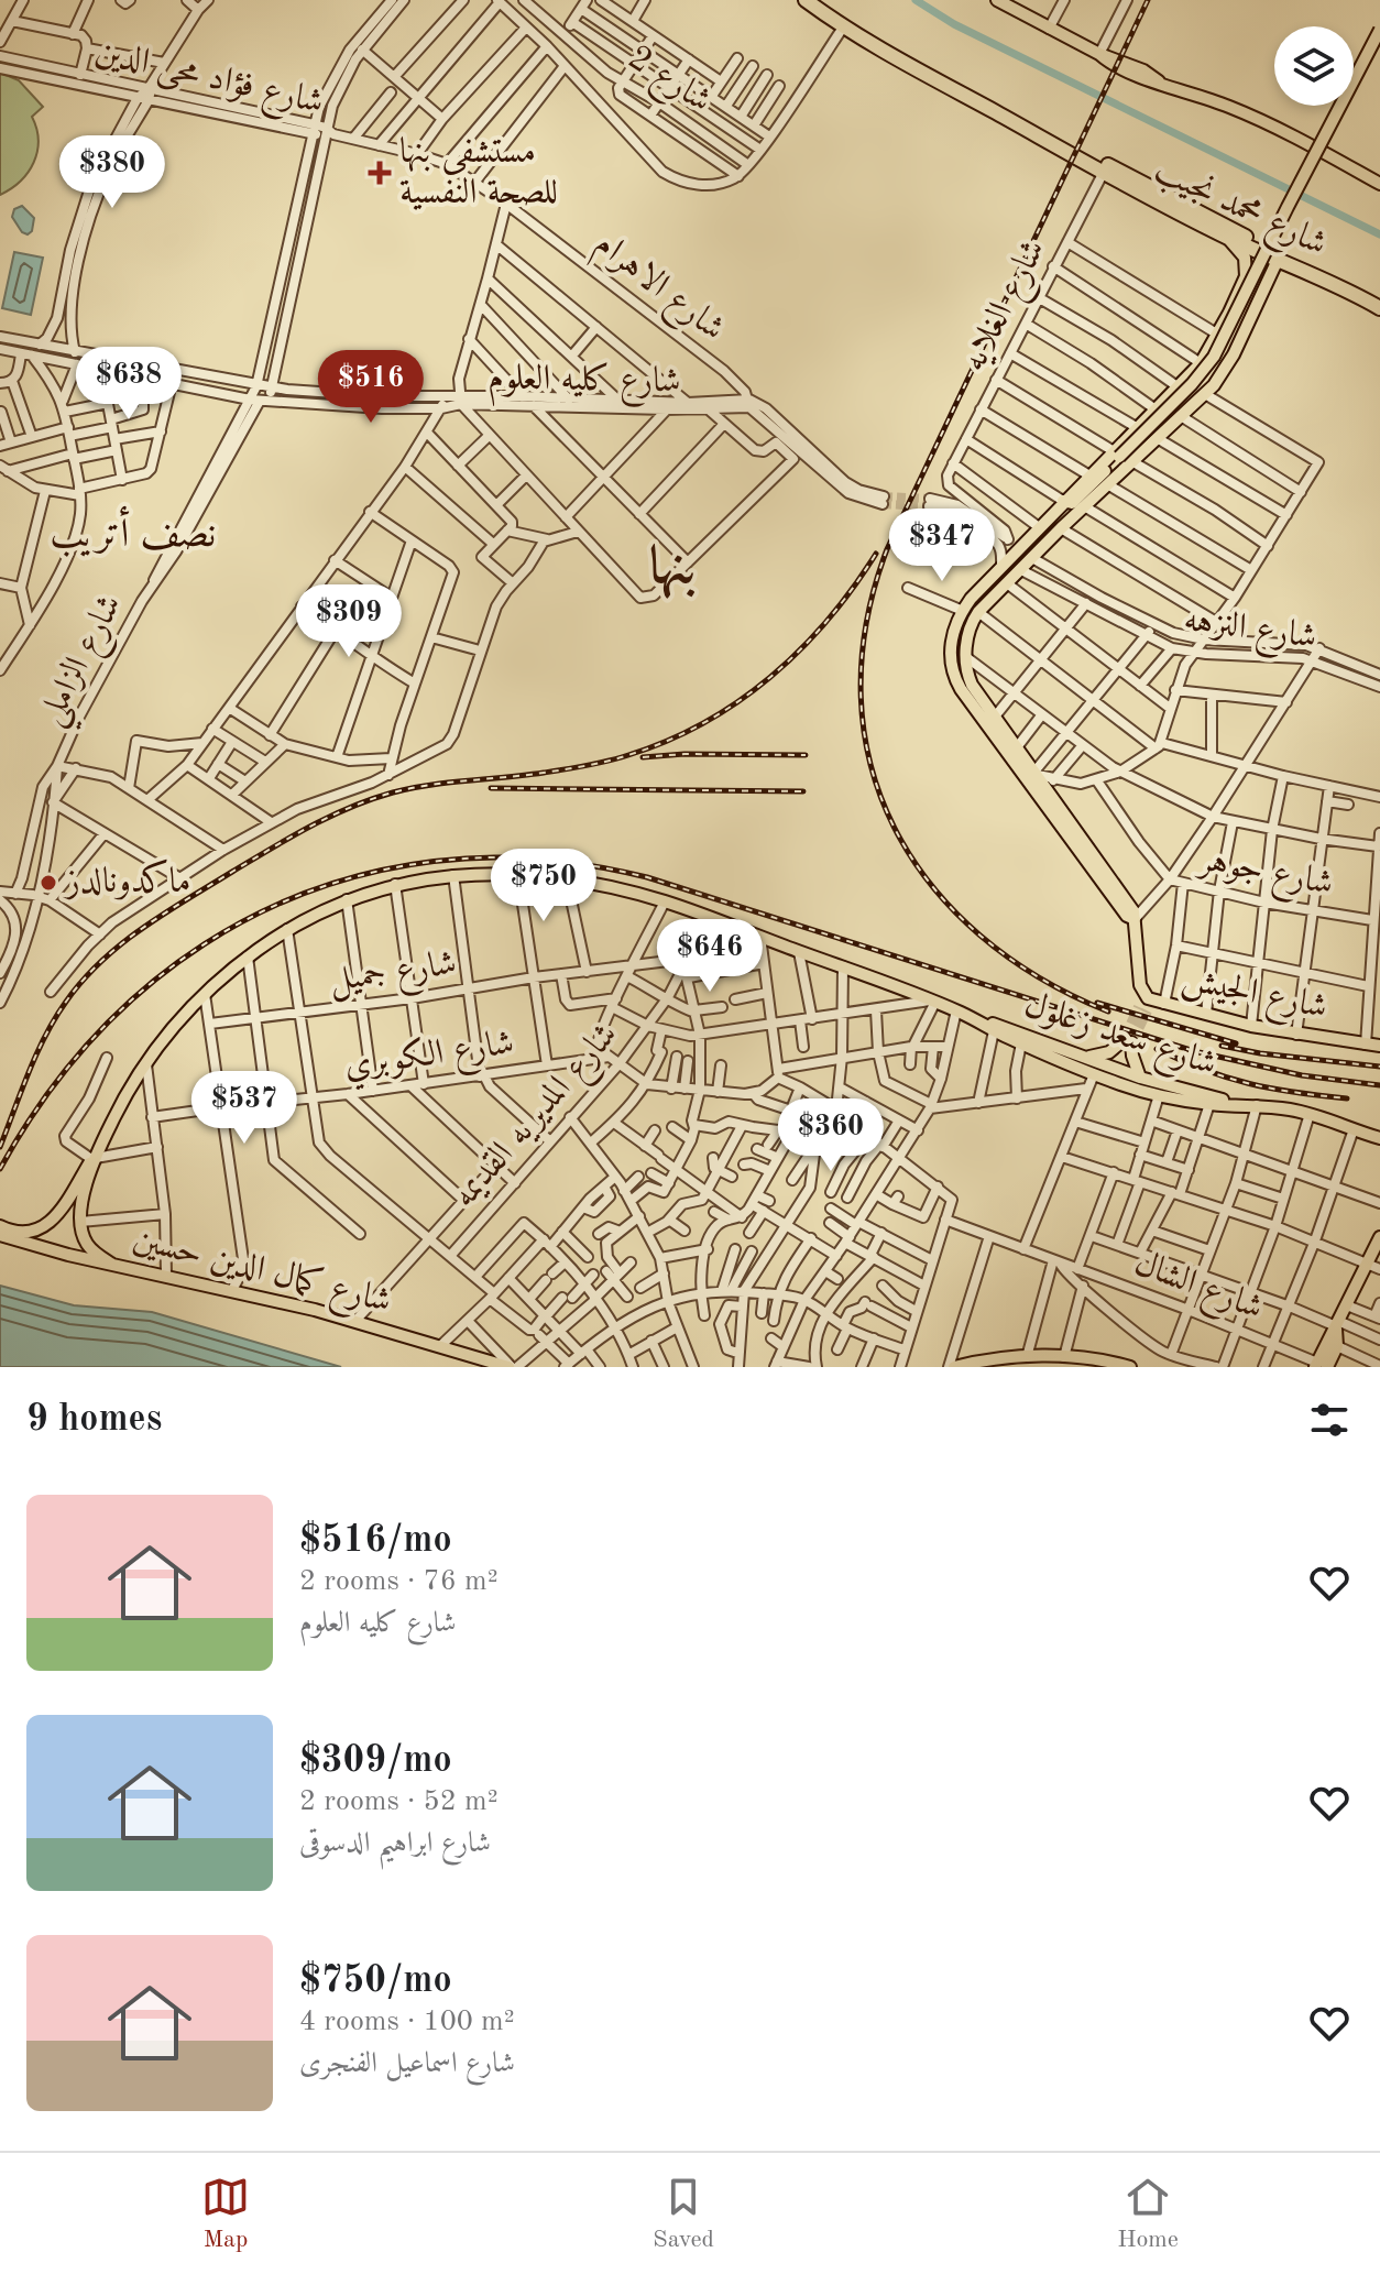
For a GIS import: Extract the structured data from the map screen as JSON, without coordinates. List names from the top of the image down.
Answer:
{
  "streets": {
    "highway": ["شارع محمد نجيب"],
    "main road": ["شارع الجيش", "شارع سعد زغلول", "شارع كمال الدين حسين"],
    "street": [
      "شارع فؤاد محى الدين",
      "شارع 2",
      "شارع الاهرام",
      "شارع الغلايه",
      "شارع كليه العلوم",
      "شارع النزهه",
      "شارع الزاملي",
      "شارع جوهر",
      "شارع جميل",
      "شارع الكوبري",
      "شارع المديريه القديمه",
      "شارع الشال"
    ]
  },
  "crossings": [
    ["شارع فؤاد محى الدين", "شارع الاهرام"],
    ["شارع محمد نجيب", "شارع الغلايه"],
    ["شارع الاهرام", "شارع كليه العلوم"],
    ["شارع كليه العلوم", "شارع الزاملي"],
    ["شارع جميل", "شارع المديريه القديمه"],
    ["شارع سعد زغلول", "شارع المديريه القديمه"]
  ],
  "districts": ["نصف أتريب", "بنها"],
  "places": {
    "health": ["مستشفى بنها للصحة النفسية"],
    "other": ["ماكدونالدز"]
  },
  "page": {
    "price": [
      "$380",
      "$638",
      "$516",
      "$347",
      "$309",
      "$750",
      "$646",
      "$537",
      "$360"
    ],
    "heading": "9 homes",
    "list": [
      {
        "name": "$516/mo",
        "note": "2 rooms · 76 m² · شارع كليه العلوم"
      },
      {
        "name": "$309/mo",
        "note": "2 rooms · 52 m² · شارع ابراهيم الدسوقى"
      },
      {
        "name": "$750/mo",
        "note": "4 rooms · 100 m² · شارع اسماعيل الفنجرى"
      }
    ],
    "tabs": ["Map", "Saved", "Home"]
  }
}
